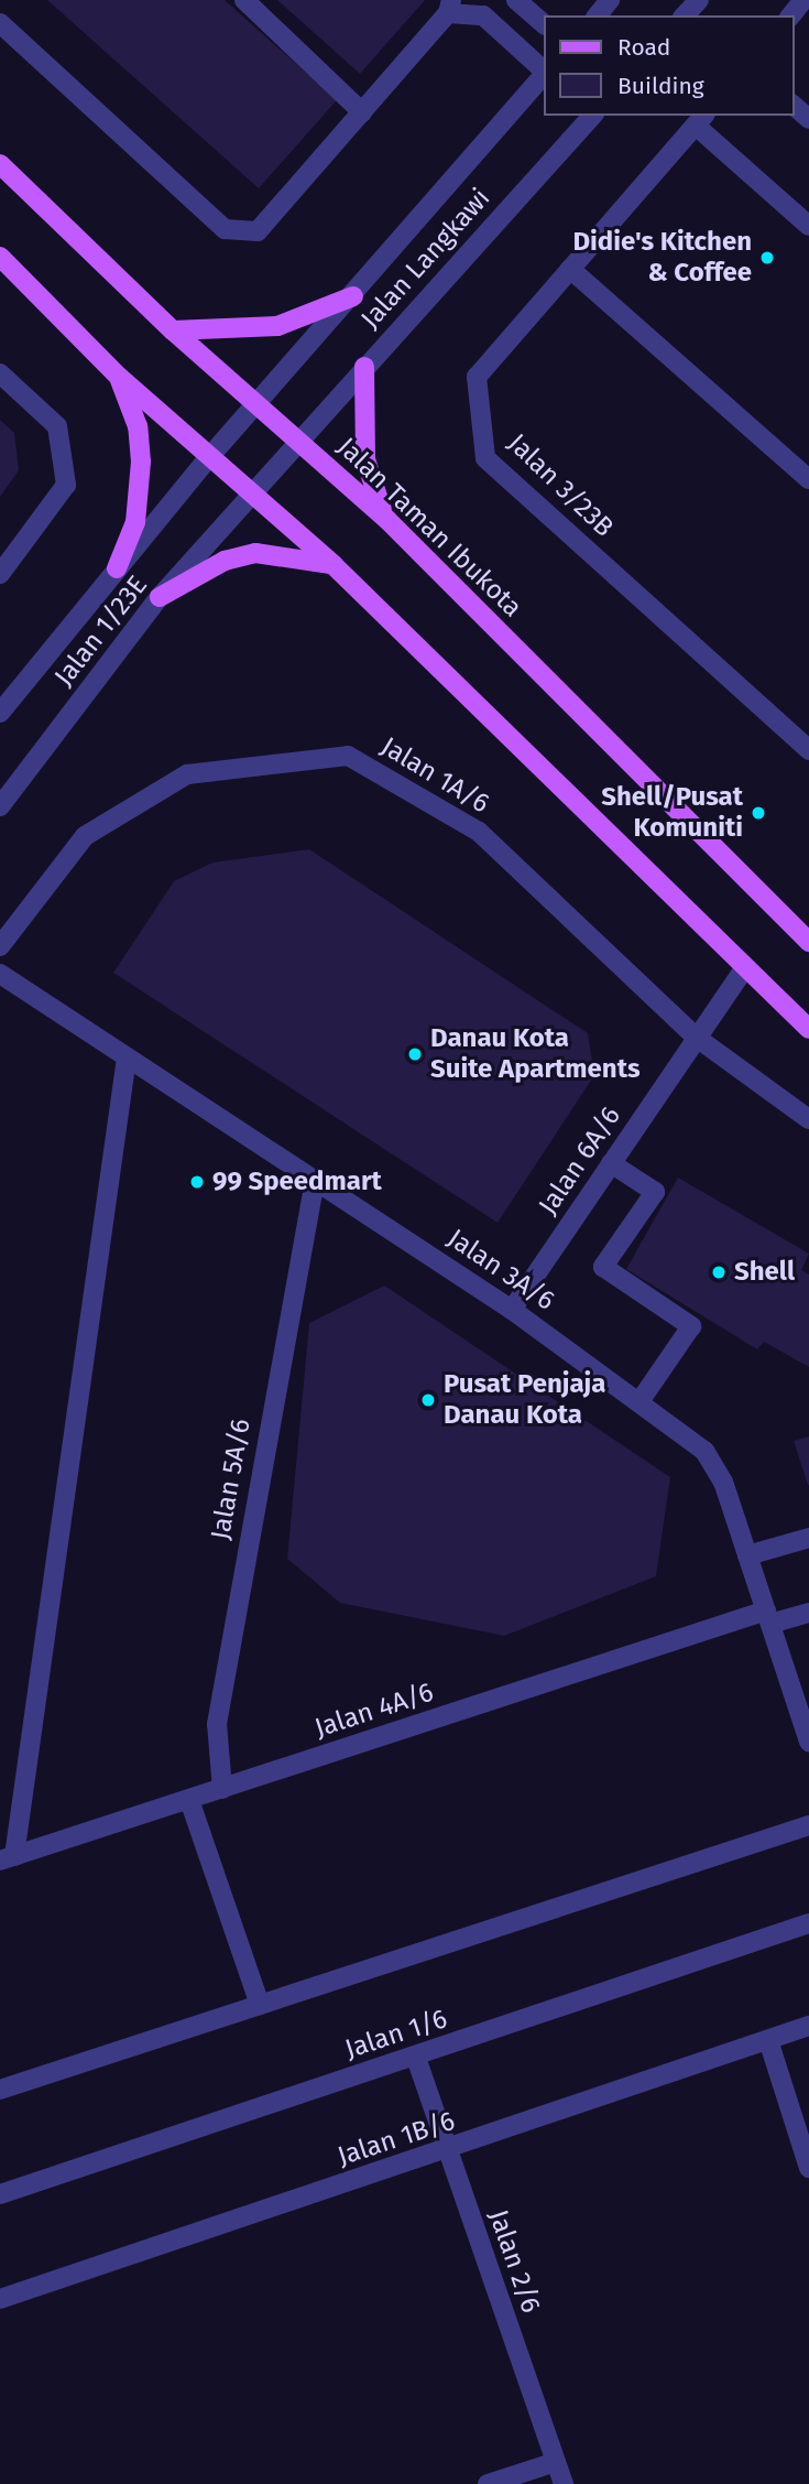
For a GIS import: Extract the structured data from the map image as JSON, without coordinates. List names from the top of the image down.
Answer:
{
  "streets": {
    "main road": ["Jalan Taman Ibukota"],
    "street": [
      "Jalan Langkawi",
      "Jalan 3/23B",
      "Jalan 1/23E",
      "Jalan 1A/6",
      "Jalan 6A/6",
      "Jalan 3A/6",
      "Jalan 5A/6",
      "Jalan 4A/6",
      "Jalan 1/6",
      "Jalan 1B/6",
      "Jalan 2/6"
    ]
  },
  "crossings": [
    ["Jalan Langkawi", "Jalan Taman Ibukota"],
    ["Jalan Langkawi", "Jalan 1/23E"],
    ["Jalan 1A/6", "Jalan 6A/6"],
    ["Jalan 6A/6", "Jalan 3A/6"],
    ["Jalan 3A/6", "Jalan 5A/6"],
    ["Jalan 3A/6", "Jalan 4A/6"],
    ["Jalan 5A/6", "Jalan 4A/6"],
    ["Jalan 1/6", "Jalan 2/6"],
    ["Jalan 1B/6", "Jalan 2/6"]
  ],
  "places": [
    "Didie's Kitchen & Coffee",
    "Shell/Pusat Komuniti",
    "Danau Kota Suite Apartments",
    "99 Speedmart",
    "Shell",
    "Pusat Penjaja Danau Kota"
  ],
  "legend": ["Road", "Building"]
}
